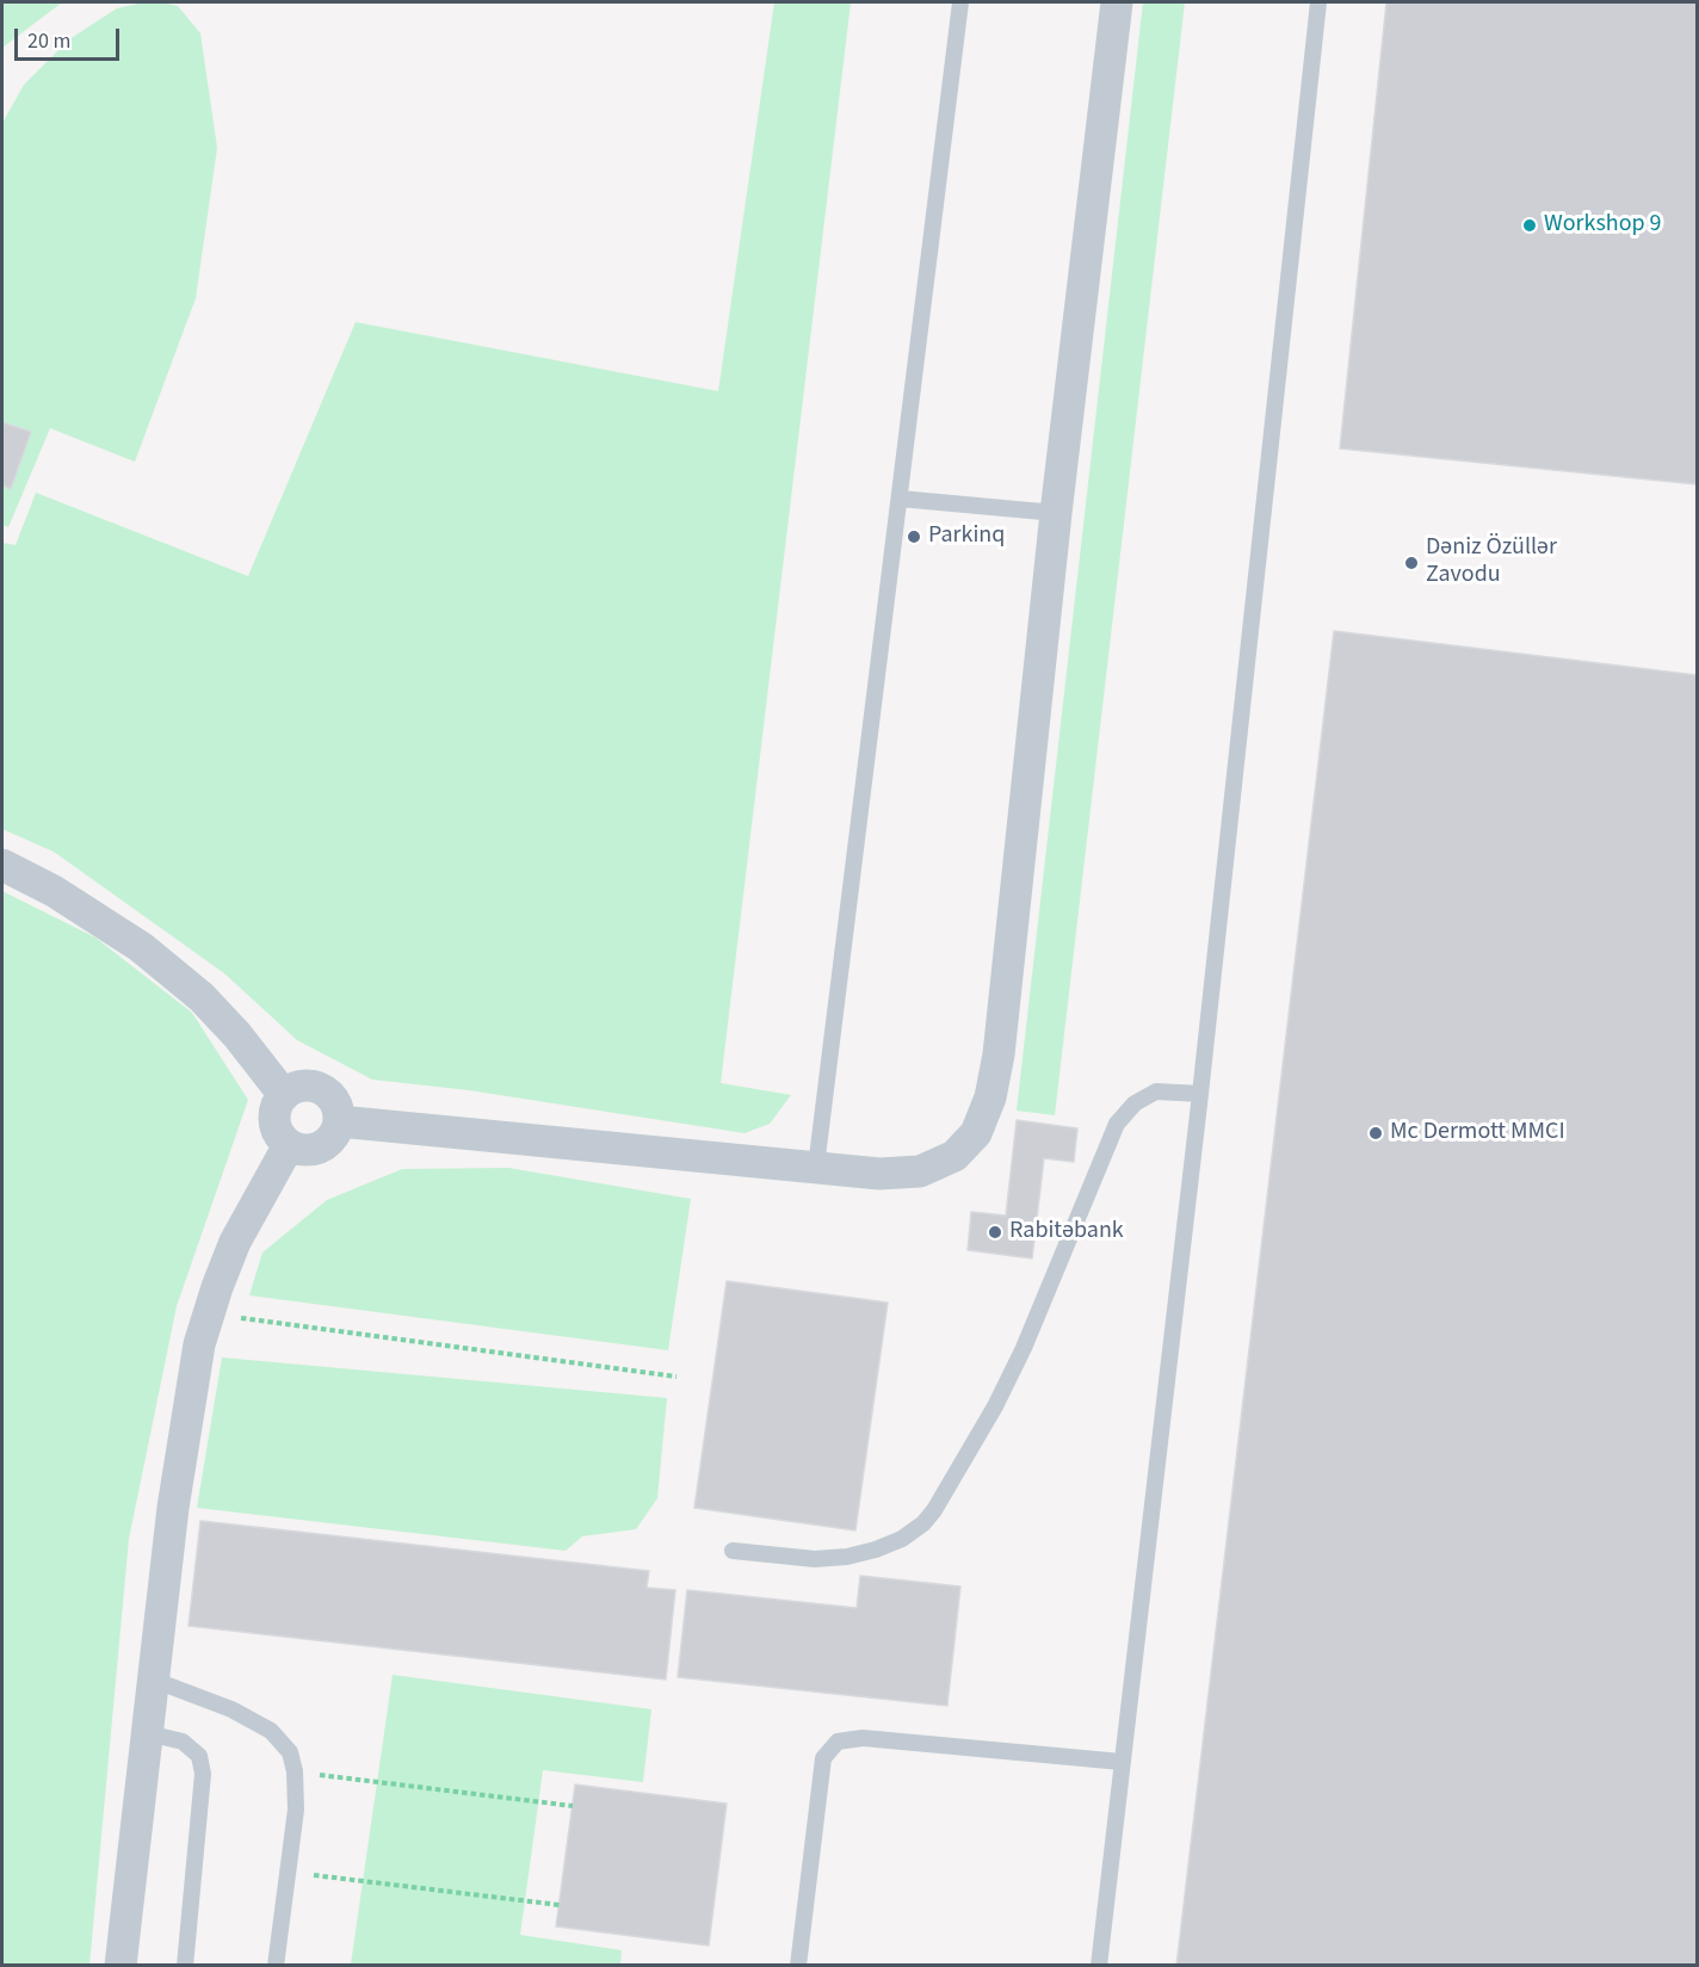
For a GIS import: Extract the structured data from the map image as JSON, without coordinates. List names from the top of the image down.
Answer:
{
  "places": [
    "Workshop 9",
    "Parkinq",
    "Dəniz Özüllər Zavodu",
    "Mc Dermott MMCI",
    "Rabitəbank"
  ],
  "scale_bar": "20 m"
}
